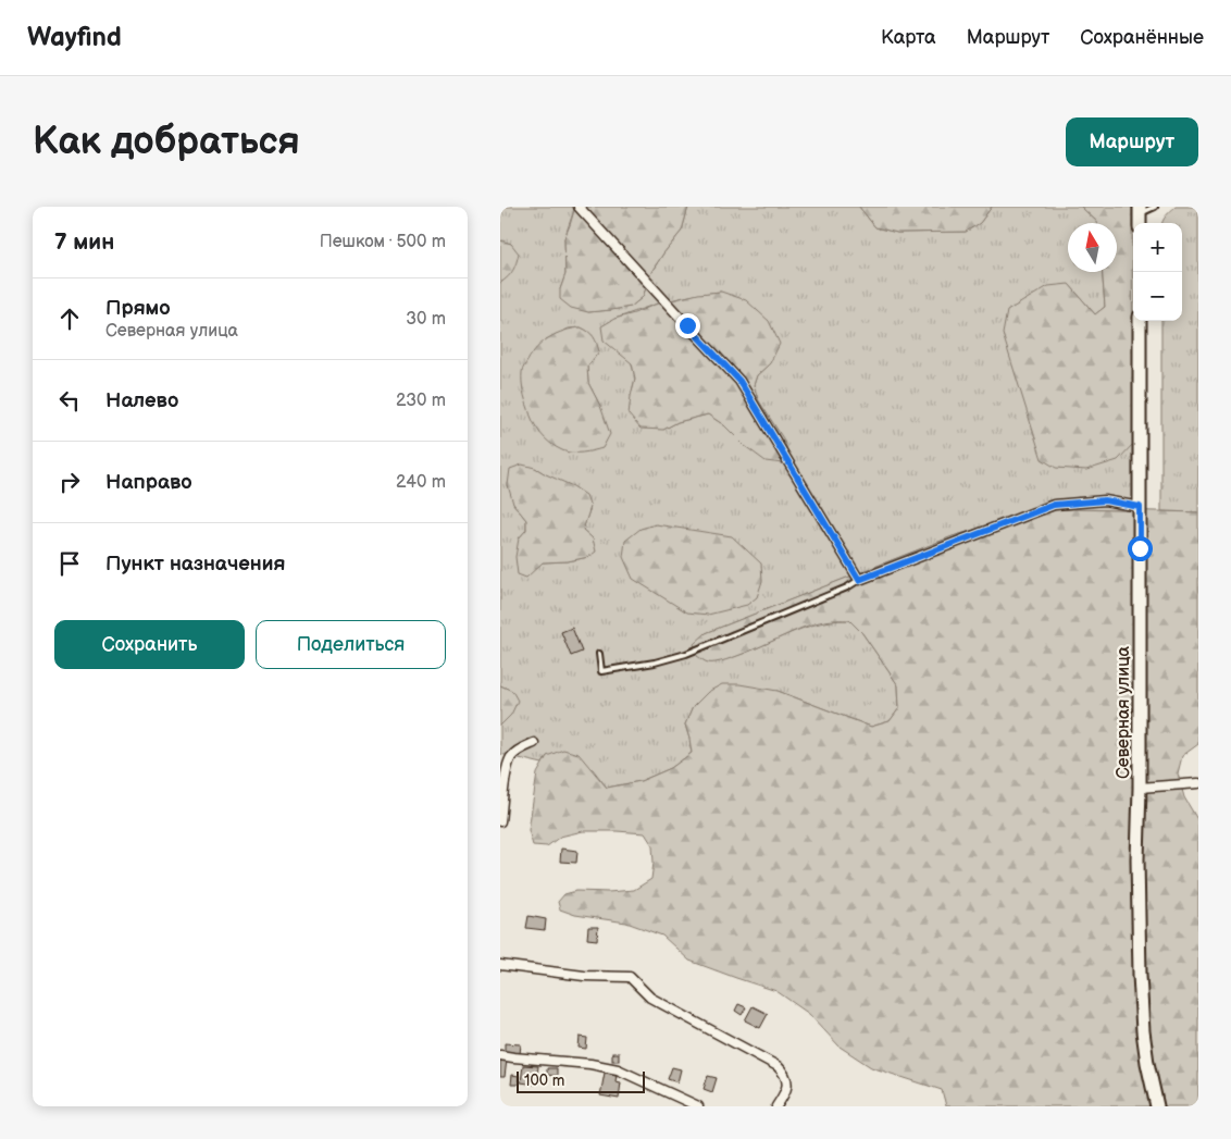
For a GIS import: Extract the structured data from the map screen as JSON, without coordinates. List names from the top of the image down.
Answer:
{
  "streets": {
    "main road": ["Северная улица"]
  },
  "scale_bar": "100 m",
  "north": "top",
  "page": {
    "header": "Wayfind",
    "nav": ["Карта", "Маршрут", "Сохранённые"],
    "buttons": [
      "Маршрут",
      ["Сохранить", "Поделиться"]
    ],
    "title": "Как добраться",
    "heading": ["7 мин", "Пешком · 500 m"],
    "map_buttons": ["+", "−"],
    "list": [
      ["Прямо", "Северная улица", "30 m"],
      ["Налево", "230 m"],
      ["Направо", "240 m"],
      "Пункт назначения"
    ],
    "scale": "100 m"
  }
}
